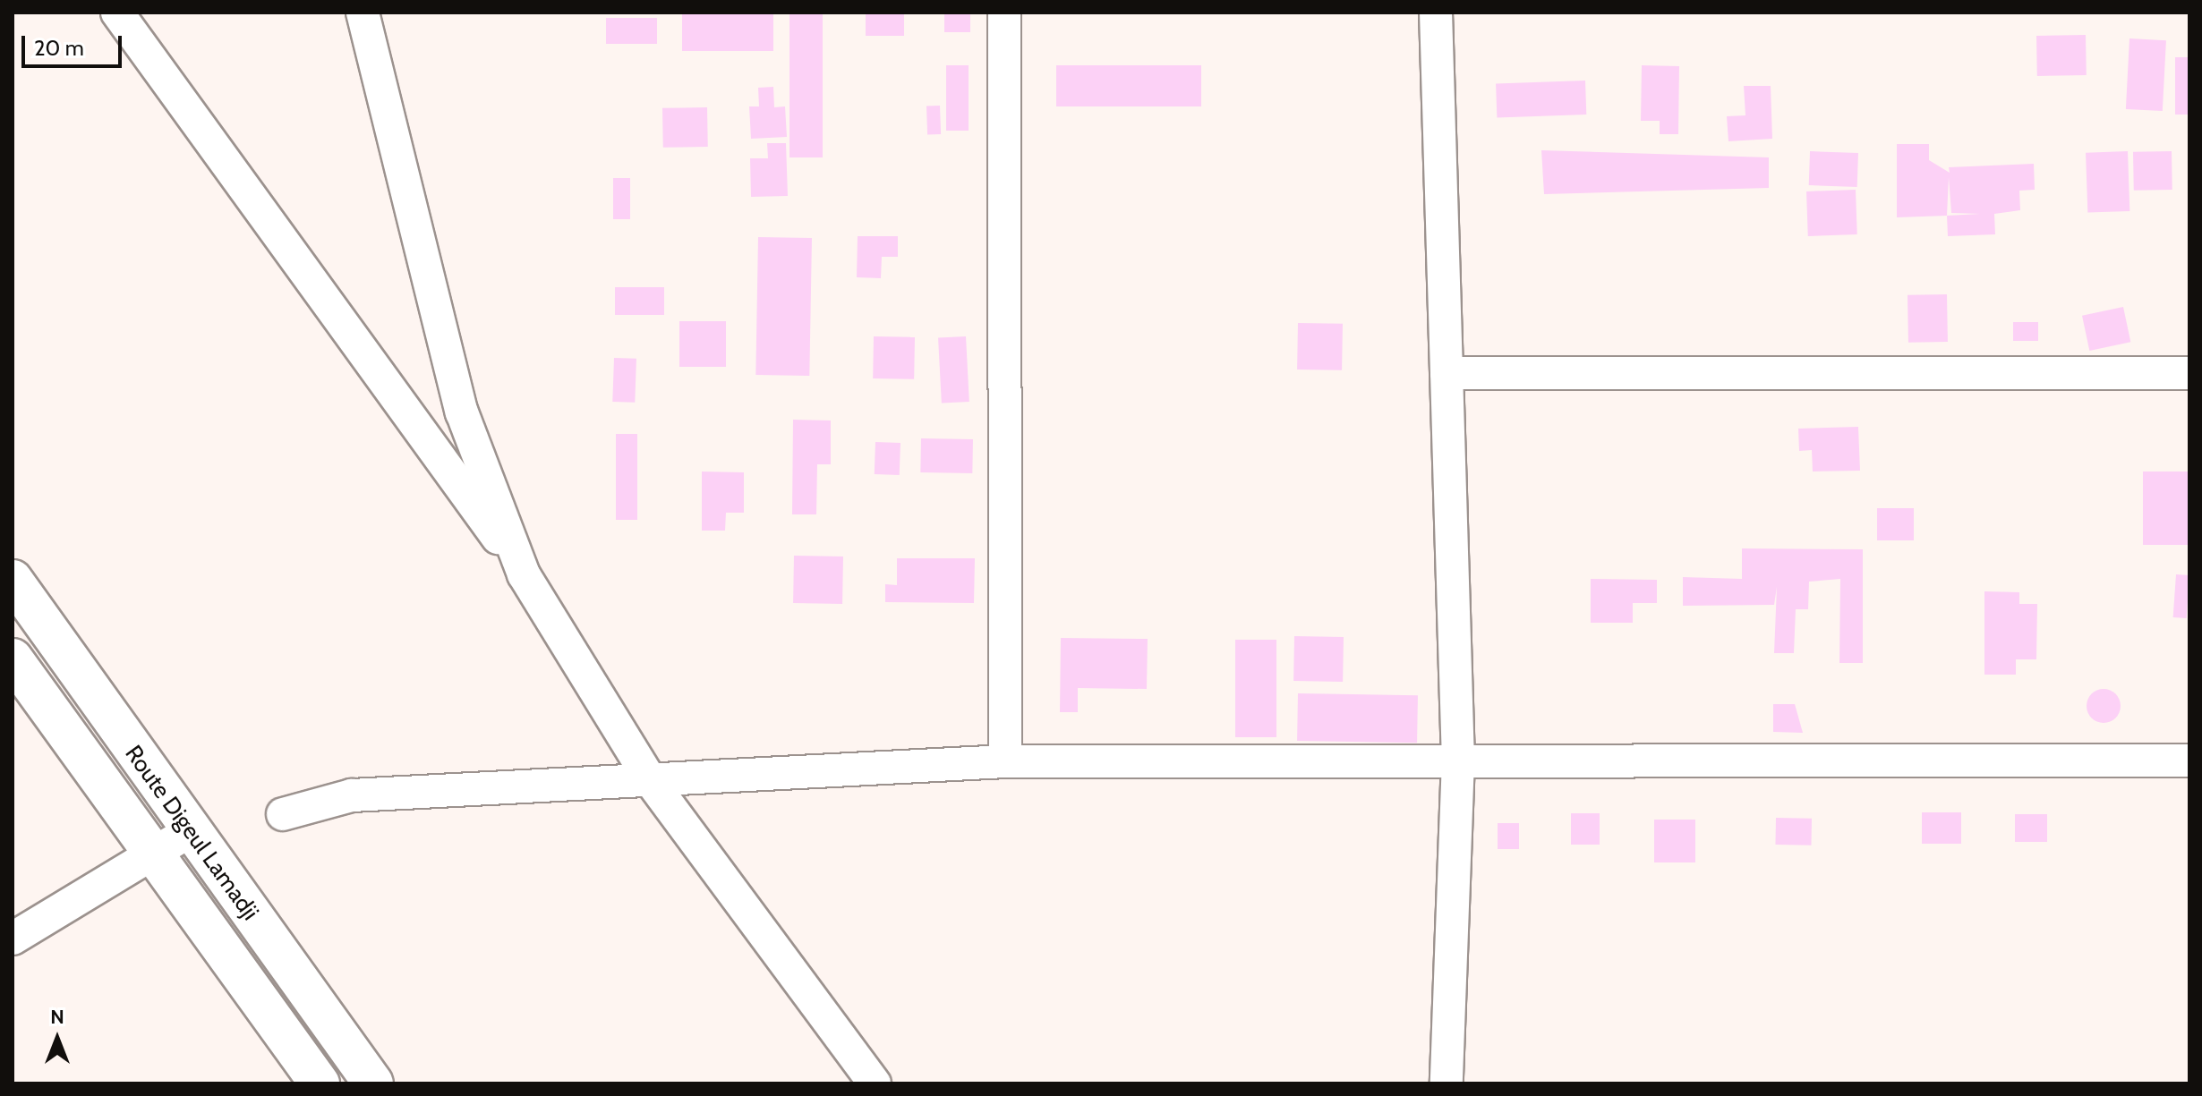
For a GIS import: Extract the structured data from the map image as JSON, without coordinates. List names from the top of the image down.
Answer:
{
  "streets": {
    "main road": ["Route Digeul Lamadji"]
  },
  "scale_bar": "20 m",
  "north": "top"
}
